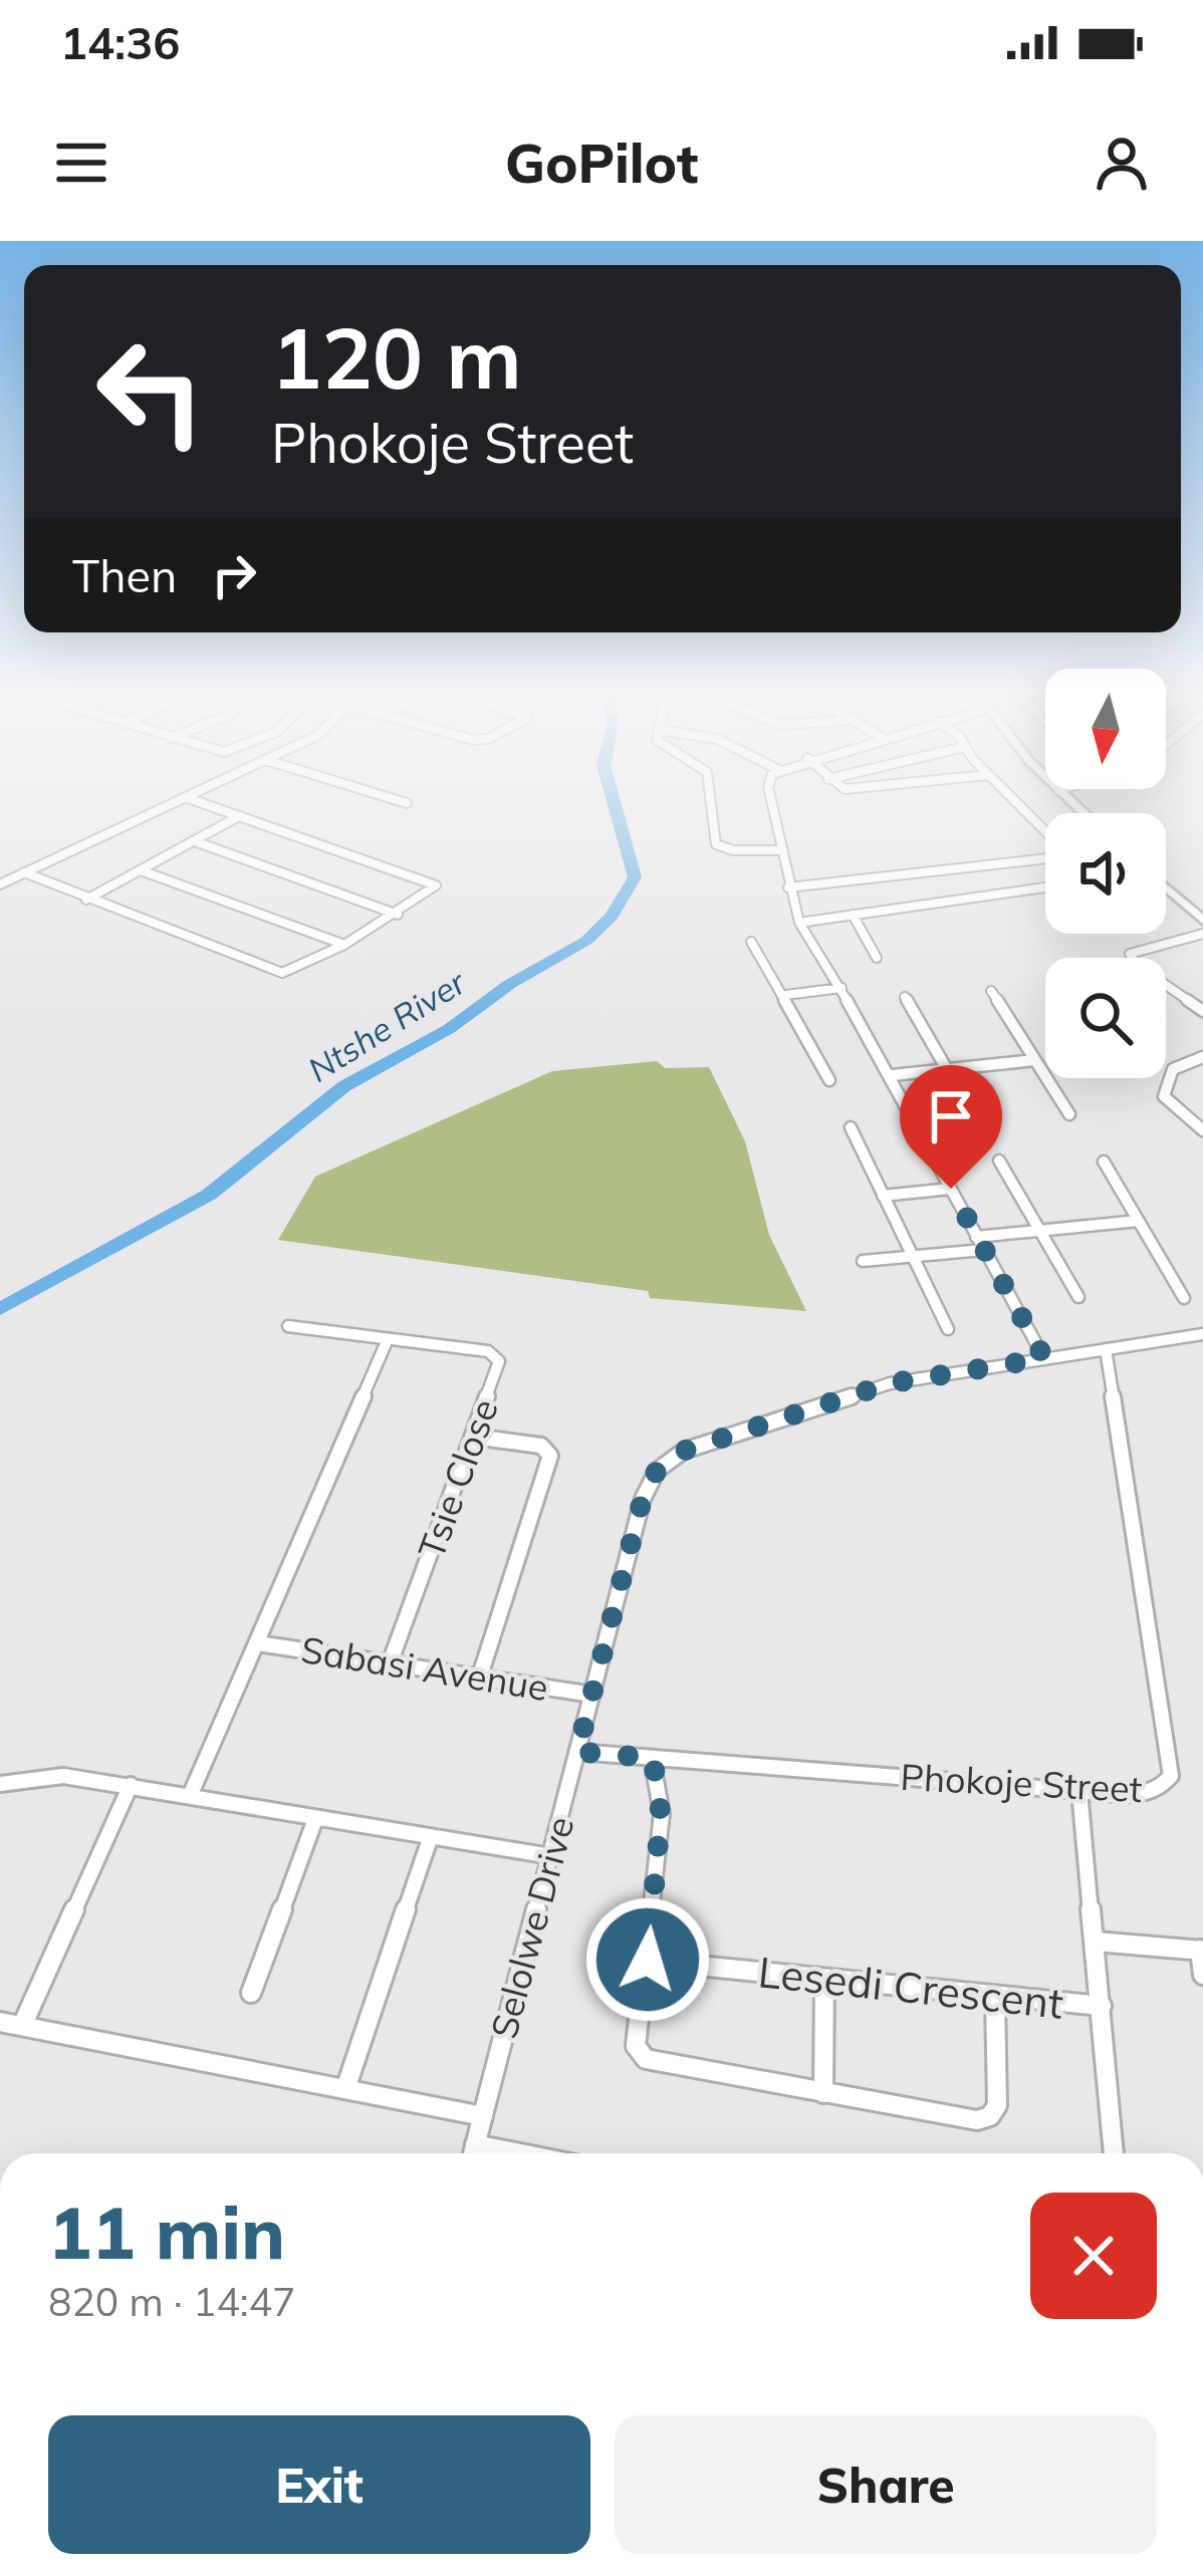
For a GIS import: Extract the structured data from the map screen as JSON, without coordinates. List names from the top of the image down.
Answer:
{
  "streets": {
    "street": [
      "Tsie Close",
      "Sabasi Avenue",
      "Phokoje Street",
      "Selolwe Drive",
      "Lesedi Crescent"
    ]
  },
  "crossings": [
    ["Tsie Close", "Sabasi Avenue"],
    ["Sabasi Avenue", "Selolwe Drive"],
    ["Phokoje Street", "Selolwe Drive"]
  ],
  "water": ["Ntshe River"],
  "north": "bottom",
  "page": {
    "status": "14:36",
    "header": "GoPilot",
    "turn": ["120 m", "Phokoje Street"],
    "then": "Then",
    "heading": ["11 min", "820 m · 14:47"],
    "buttons": ["Exit", "Share"]
  }
}
